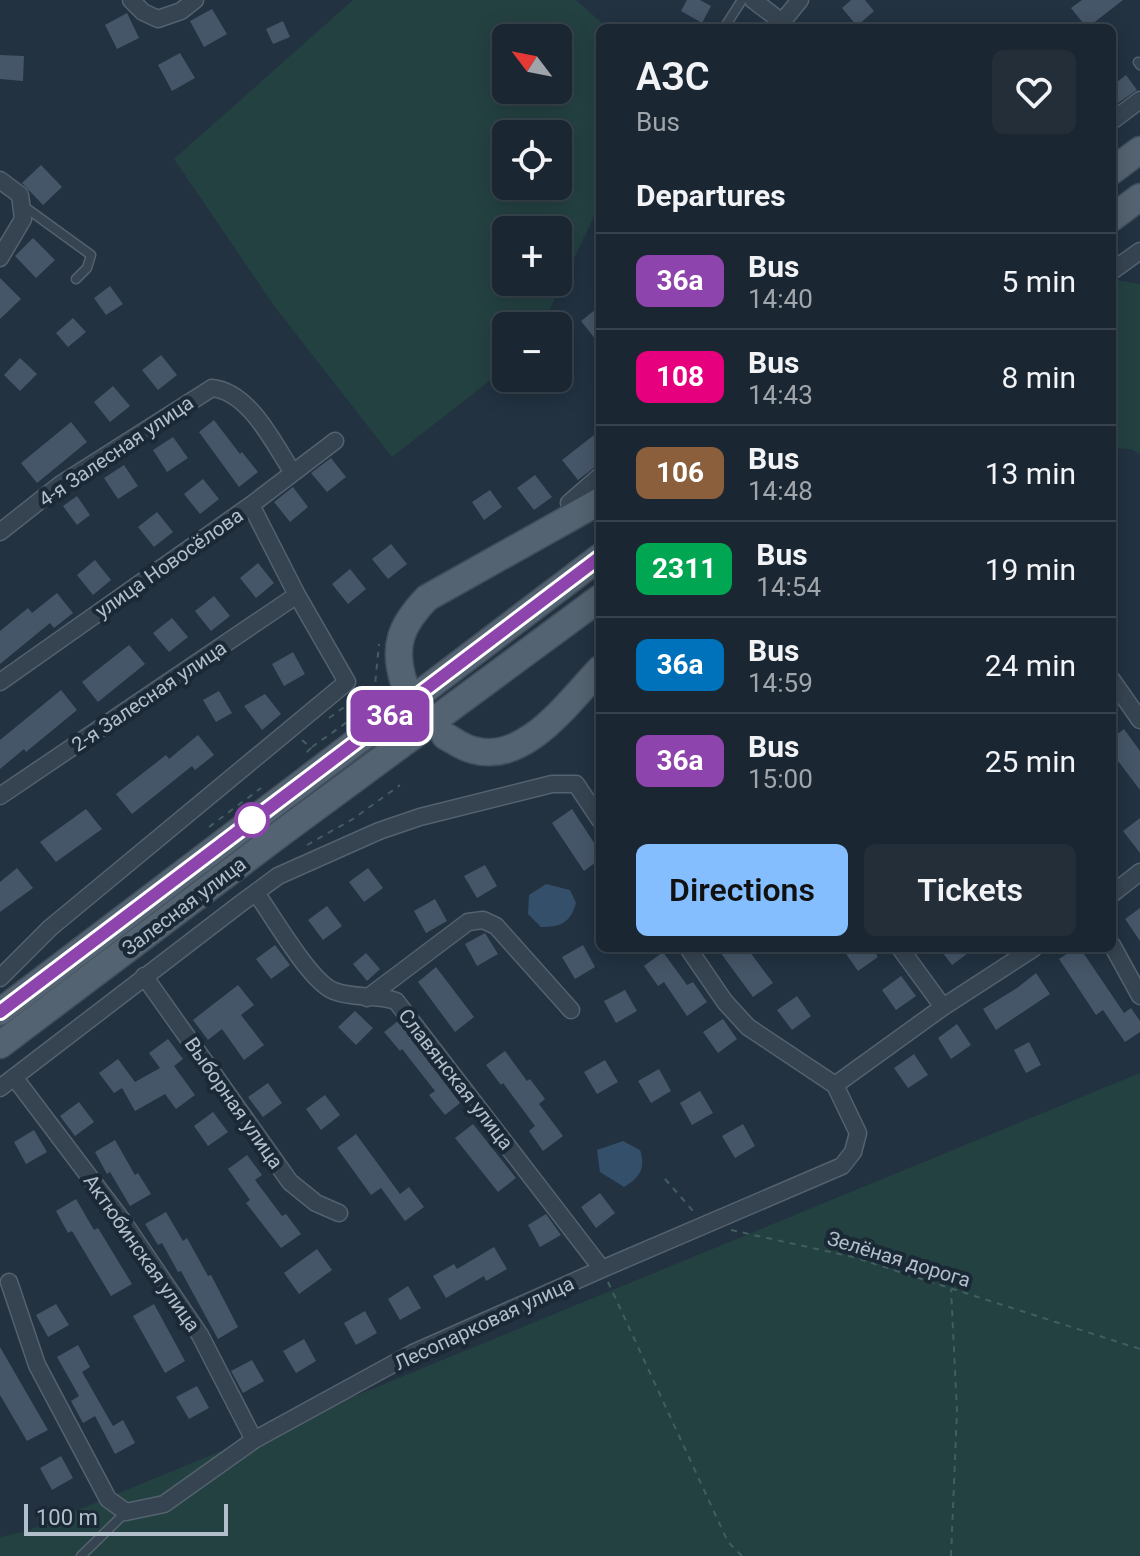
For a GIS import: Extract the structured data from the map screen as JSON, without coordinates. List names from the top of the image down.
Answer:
{
  "streets": {
    "main road": ["Залесная улица"],
    "street": [
      "4-я Залесная улица",
      "улица Новосёлова",
      "2-я Залесная улица",
      "Славянская улица",
      "Выборная улица",
      "Актюбинская улица",
      "Лесопарковая улица"
    ],
    "path": ["Зелёная дорога"]
  },
  "crossings": [
    ["4-я Залесная улица", "улица Новосёлова"],
    ["Славянская улица", "Лесопарковая улица"],
    ["Актюбинская улица", "Лесопарковая улица"],
    ["Зелёная дорога", "Лесопарковая улица"]
  ],
  "lines": ["bus line 36а"],
  "scale_bar": "100 m",
  "north": "top left",
  "page": {
    "on_map": "36а",
    "map_buttons": ["+", "−"],
    "heading": [
      ["АЗС", "Bus"],
      "Departures"
    ],
    "list": [
      {
        "mark": "36а",
        "name": "Bus",
        "note": "14:40",
        "value": "5 min"
      },
      {
        "mark": "108",
        "name": "Bus",
        "note": "14:43",
        "value": "8 min"
      },
      {
        "mark": "106",
        "name": "Bus",
        "note": "14:48",
        "value": "13 min"
      },
      {
        "mark": "2311",
        "name": "Bus",
        "note": "14:54",
        "value": "19 min"
      },
      {
        "mark": "36a",
        "name": "Bus",
        "note": "14:59",
        "value": "24 min"
      },
      {
        "mark": "36а",
        "name": "Bus",
        "note": "15:00",
        "value": "25 min"
      }
    ],
    "buttons": ["Directions", "Tickets"],
    "scale": "100 m"
  }
}
